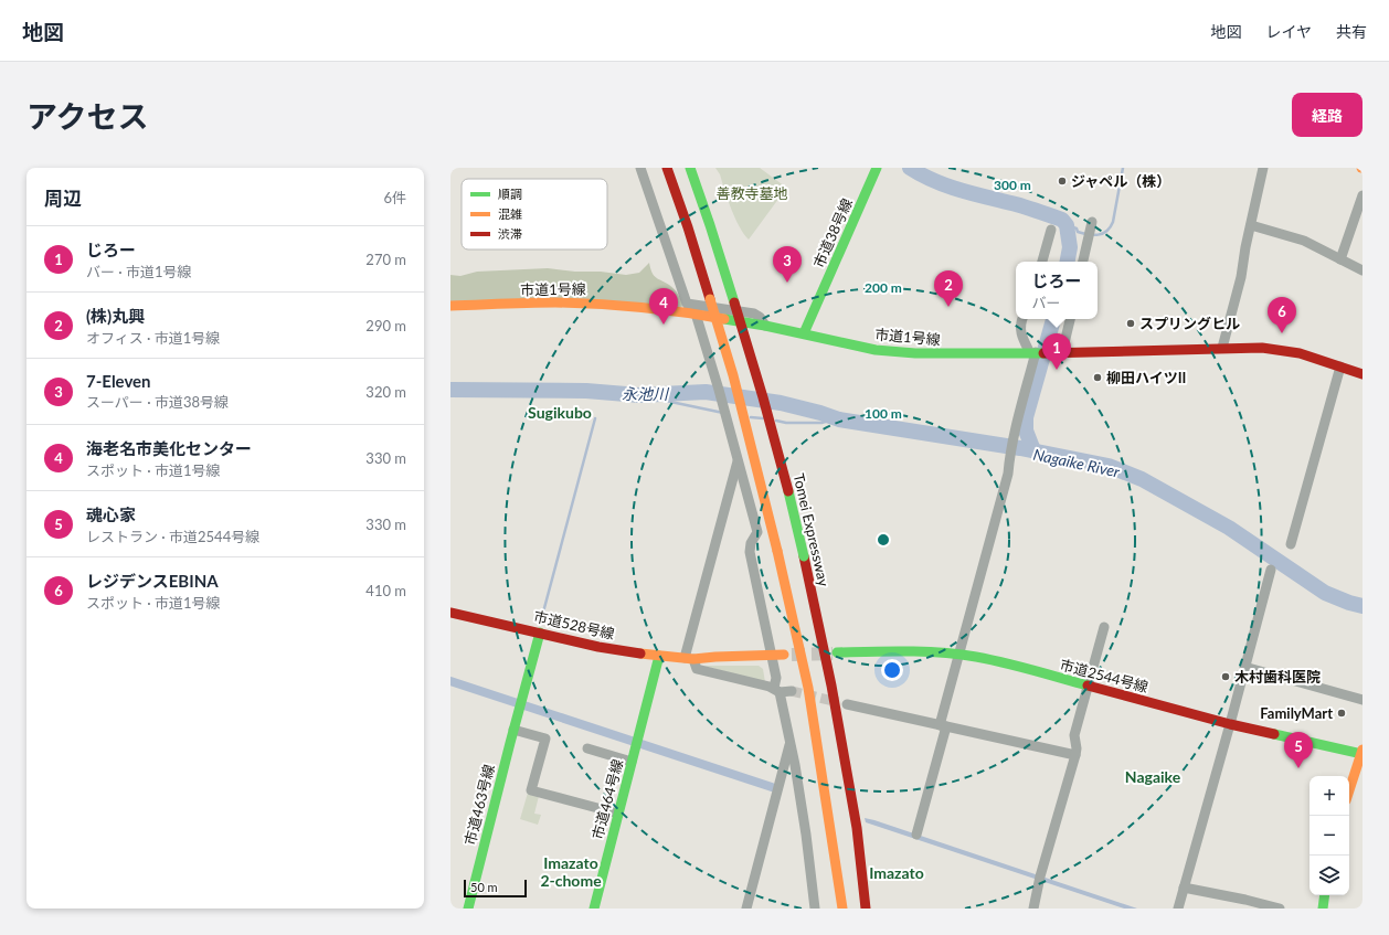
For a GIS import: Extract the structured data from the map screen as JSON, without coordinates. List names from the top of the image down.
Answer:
{
  "streets": {
    "main road": [
      "市道38号線",
      "市道1号線",
      "Tomei Expressway",
      "市道528号線",
      "市道2544号線",
      "市道464号線",
      "市道463号線"
    ]
  },
  "crossings": [
    ["市道38号線", "市道1号線"],
    ["市道528号線", "市道464号線"],
    ["市道528号線", "市道463号線"]
  ],
  "districts": [
    "Sugikubo",
    "Nagaike",
    "Imazato 2-chome",
    "Imazato"
  ],
  "water": ["永池川", "Nagaike River"],
  "parks": ["善教寺墓地"],
  "places": [
    "ジャペル（株）",
    "スプリングヒル",
    "柳田ハイツII",
    "木村歯科医院",
    "FamilyMart"
  ],
  "legend": ["順調", "混雑", "渋滞"],
  "scale_bar": "50 m",
  "page": {
    "header": "地図",
    "nav": ["地図", "レイヤ", "共有"],
    "title": "アクセス",
    "buttons": "経路",
    "heading": ["周辺", "6件"],
    "list": [
      {
        "mark": "1",
        "name": "じろー",
        "note": "バー · 市道1号線",
        "value": "270 m"
      },
      {
        "mark": "2",
        "name": "(株)丸興",
        "note": "オフィス · 市道1号線",
        "value": "290 m"
      },
      {
        "mark": "3",
        "name": "7-Eleven",
        "note": "スーパー · 市道38号線",
        "value": "320 m"
      },
      {
        "mark": "4",
        "name": "海老名市美化センター",
        "note": "スポット · 市道1号線",
        "value": "330 m"
      },
      {
        "mark": "5",
        "name": "魂心家",
        "note": "レストラン · 市道2544号線",
        "value": "330 m"
      },
      {
        "mark": "6",
        "name": "レジデンスEBINA",
        "note": "スポット · 市道1号線",
        "value": "410 m"
      }
    ],
    "pins": [
      "3",
      "2",
      "4",
      "6",
      "1",
      "5"
    ],
    "popup": ["じろー", "バー"],
    "map_buttons": ["+", "−"],
    "scale": "50 m"
  },
  "rings": ["300 m", "200 m", "100 m"]
}
